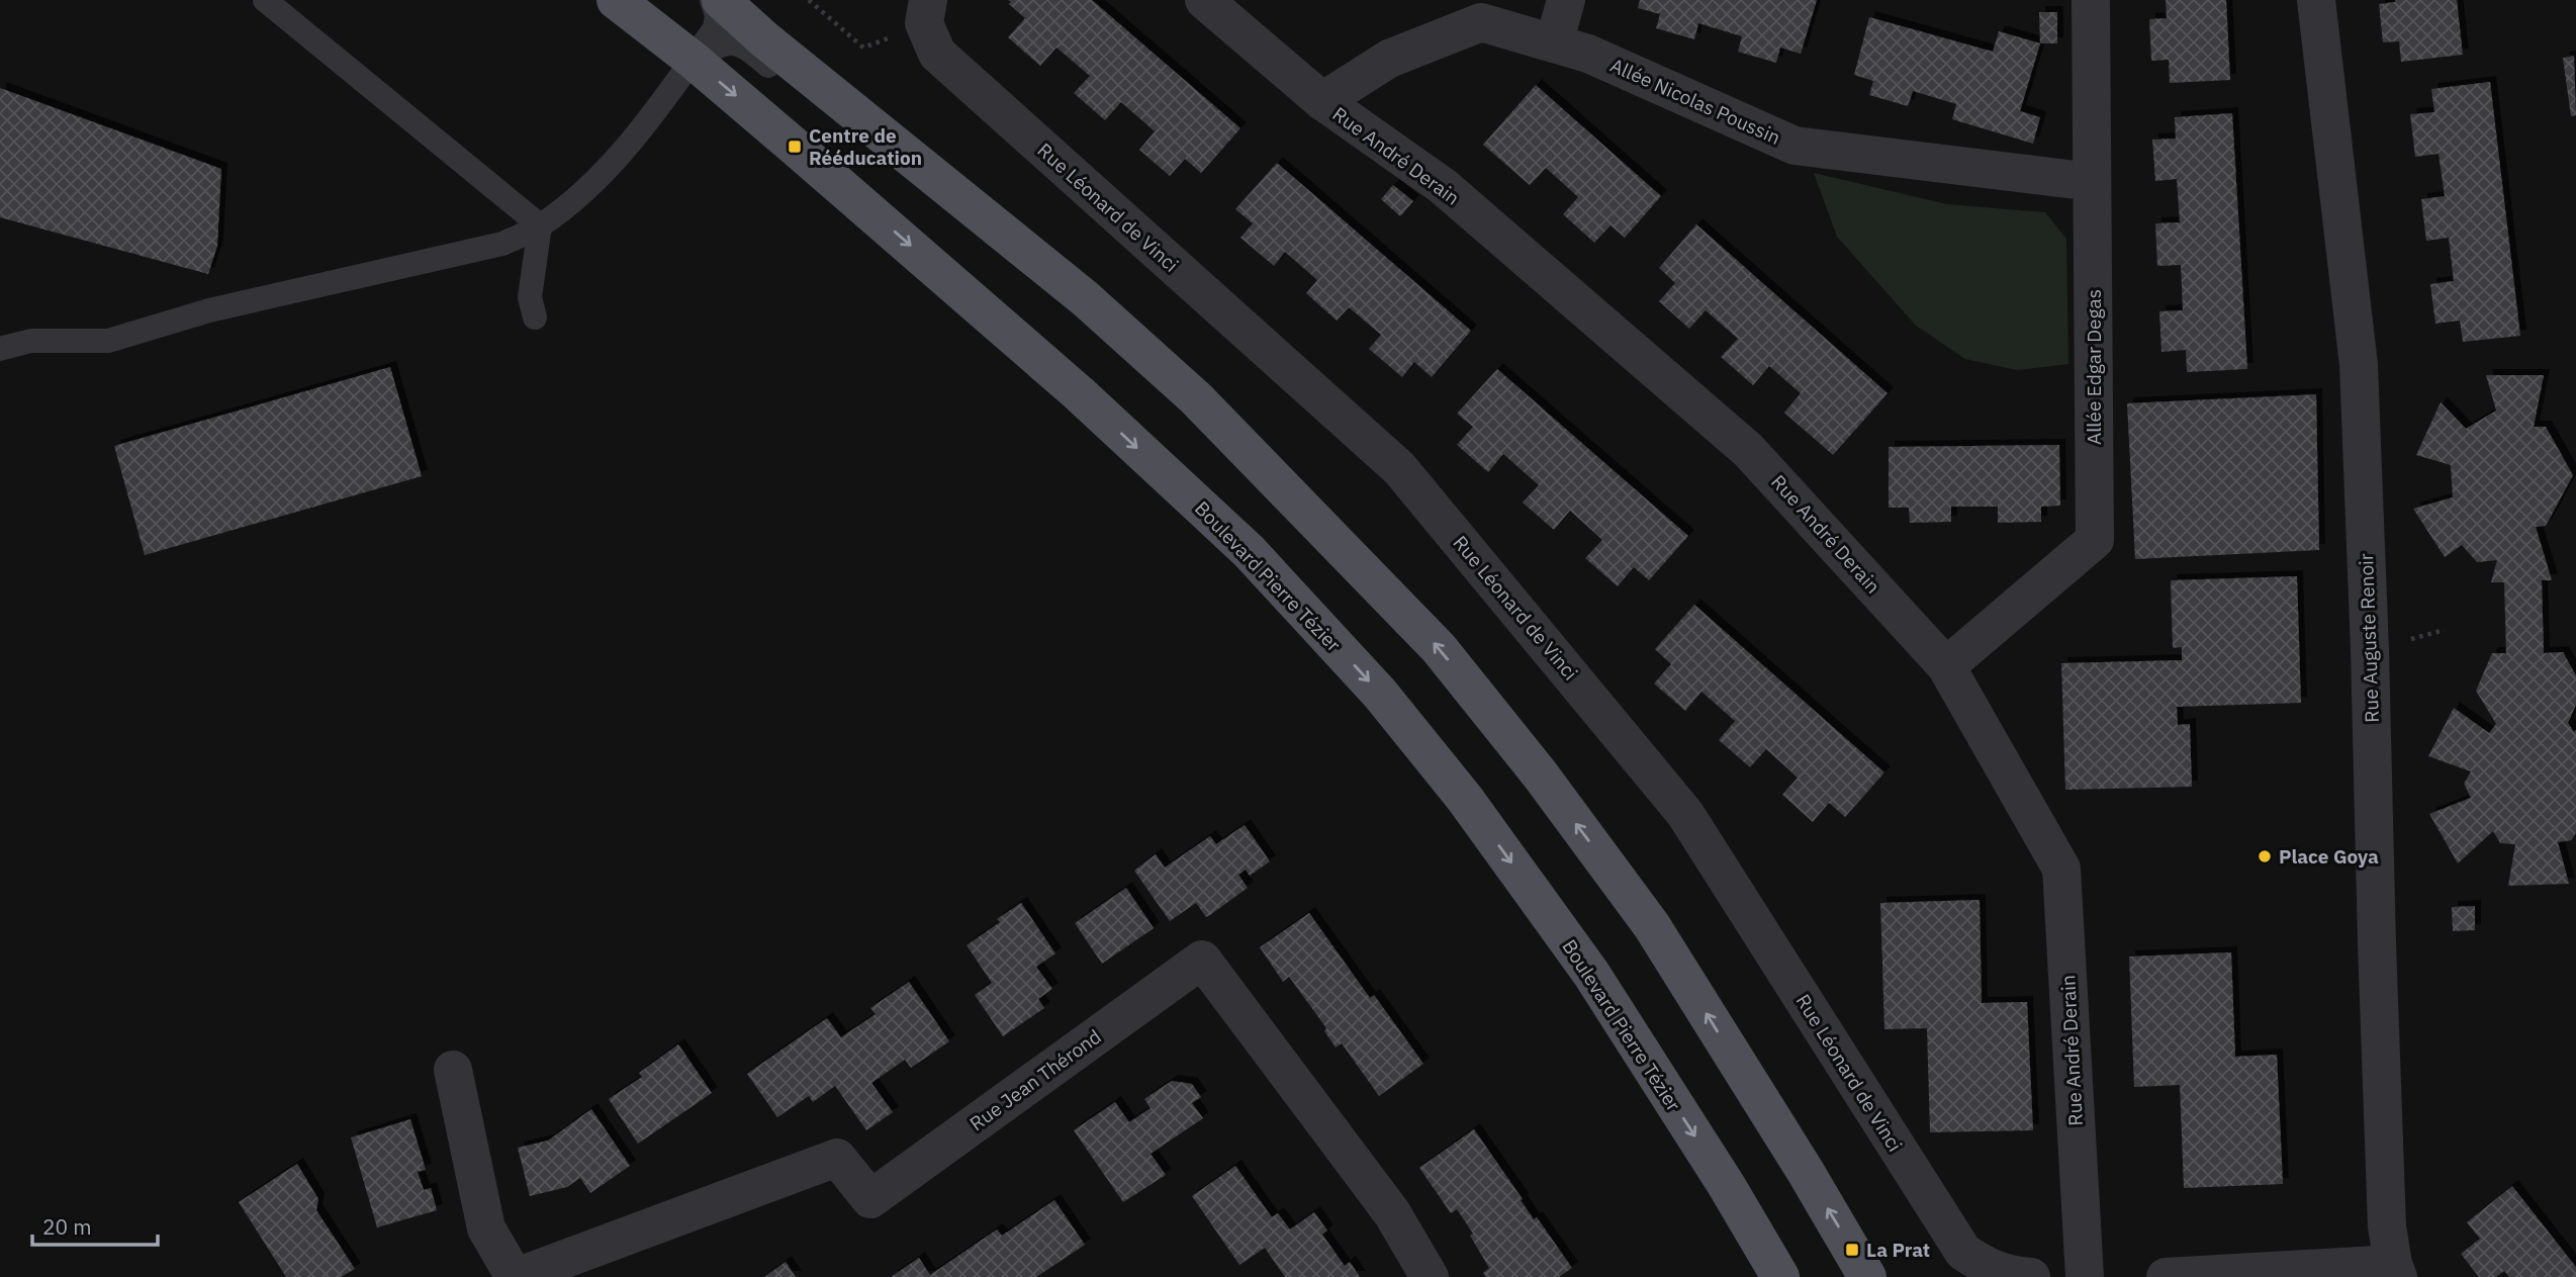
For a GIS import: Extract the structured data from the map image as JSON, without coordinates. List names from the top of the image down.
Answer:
{
  "streets": {
    "main road": ["Boulevard Pierre Tézier"],
    "street": [
      "Allée Nicolas Poussin",
      "Rue André Derain",
      "Rue Léonard de Vinci",
      "Allée Edgar Degas",
      "Rue Auguste Renoir",
      "Rue Jean Thérond"
    ]
  },
  "crossings": [
    ["Allée Nicolas Poussin", "Rue André Derain"],
    ["Allée Nicolas Poussin", "Allée Edgar Degas"],
    ["Rue André Derain", "Allée Edgar Degas"]
  ],
  "places": {
    "transit": ["Centre de Rééducation", "La Prat"],
    "other": ["Place Goya"]
  },
  "scale_bar": "20 m"
}
